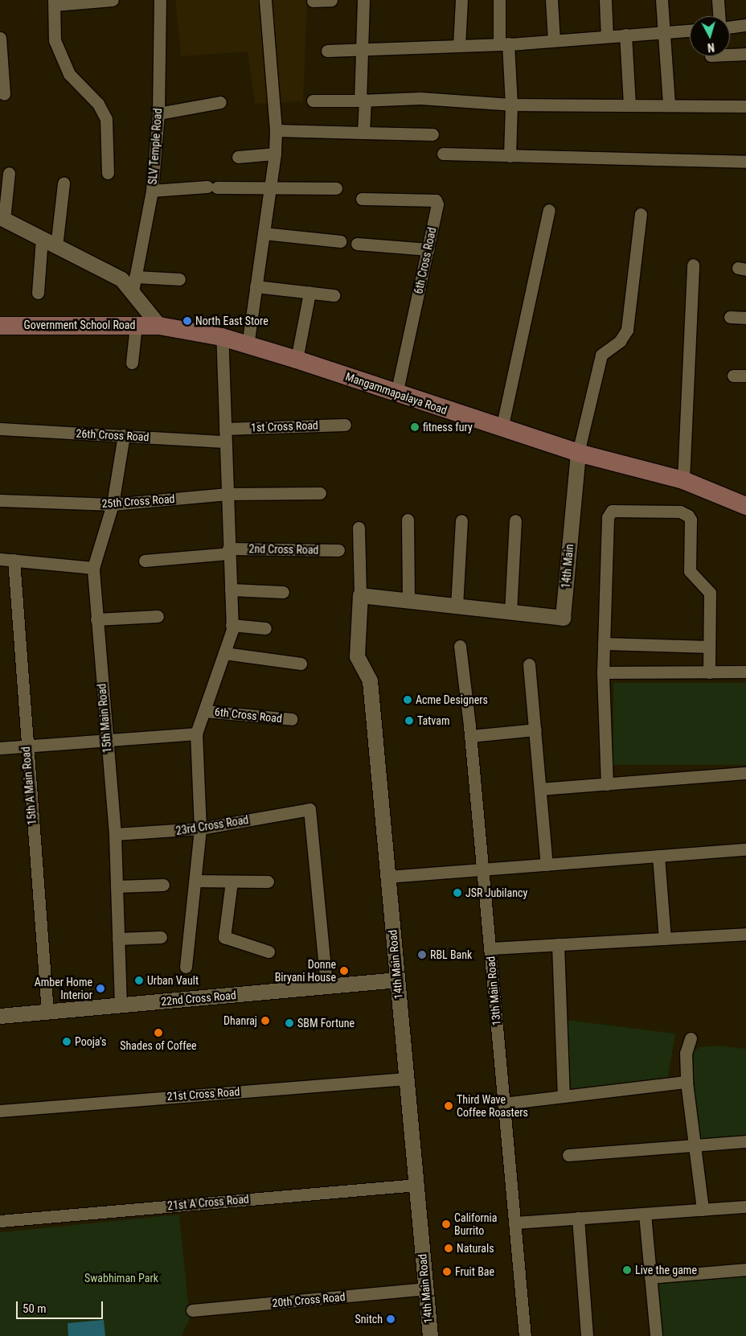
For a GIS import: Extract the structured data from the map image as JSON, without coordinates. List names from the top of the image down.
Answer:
{
  "streets": {
    "main road": ["Government School Road", "Mangammapalaya Road"],
    "street": [
      "SLV Temple Road",
      "6th Cross Road",
      "1st Cross Road",
      "26th Cross Road",
      "25th Cross Road",
      "2nd Cross Road",
      "14th Main",
      "15th Main Road",
      "15th A Main Road",
      "23rd Cross Road",
      "14th Main Road",
      "13th Main Road",
      "22nd Cross Road",
      "21st Cross Road",
      "21st A Cross Road",
      "20th Cross Road"
    ]
  },
  "crossings": [
    ["6th Cross Road", "Mangammapalaya Road"],
    ["Government School Road", "Mangammapalaya Road"],
    ["Mangammapalaya Road", "14th Main"],
    ["26th Cross Road", "15th Main Road"],
    ["25th Cross Road", "15th Main Road"],
    ["14th Main", "14th Main Road"],
    ["15th Main Road", "23rd Cross Road"],
    ["15th Main Road", "22nd Cross Road"],
    ["15th A Main Road", "22nd Cross Road"],
    ["23rd Cross Road", "22nd Cross Road"],
    ["14th Main Road", "22nd Cross Road"],
    ["14th Main Road", "21st Cross Road"],
    ["14th Main Road", "21st A Cross Road"],
    ["14th Main Road", "20th Cross Road"]
  ],
  "parks": ["Swabhiman Park"],
  "places": [
    "North East Store",
    "fitness fury",
    "Acme Designers",
    "Tatvam",
    "JSR Jubilancy",
    "RBL Bank",
    "Donne Biryani House",
    "Urban Vault",
    "Amber Home Interior",
    "Dhanraj",
    "SBM Fortune",
    "Shades of Coffee",
    "Pooja's",
    "Third Wave Coffee Roasters",
    "California Burrito",
    "Naturals",
    "Live the game",
    "Fruit Bae",
    "Snitch"
  ],
  "scale_bar": "50 m",
  "north": "bottom"
}
